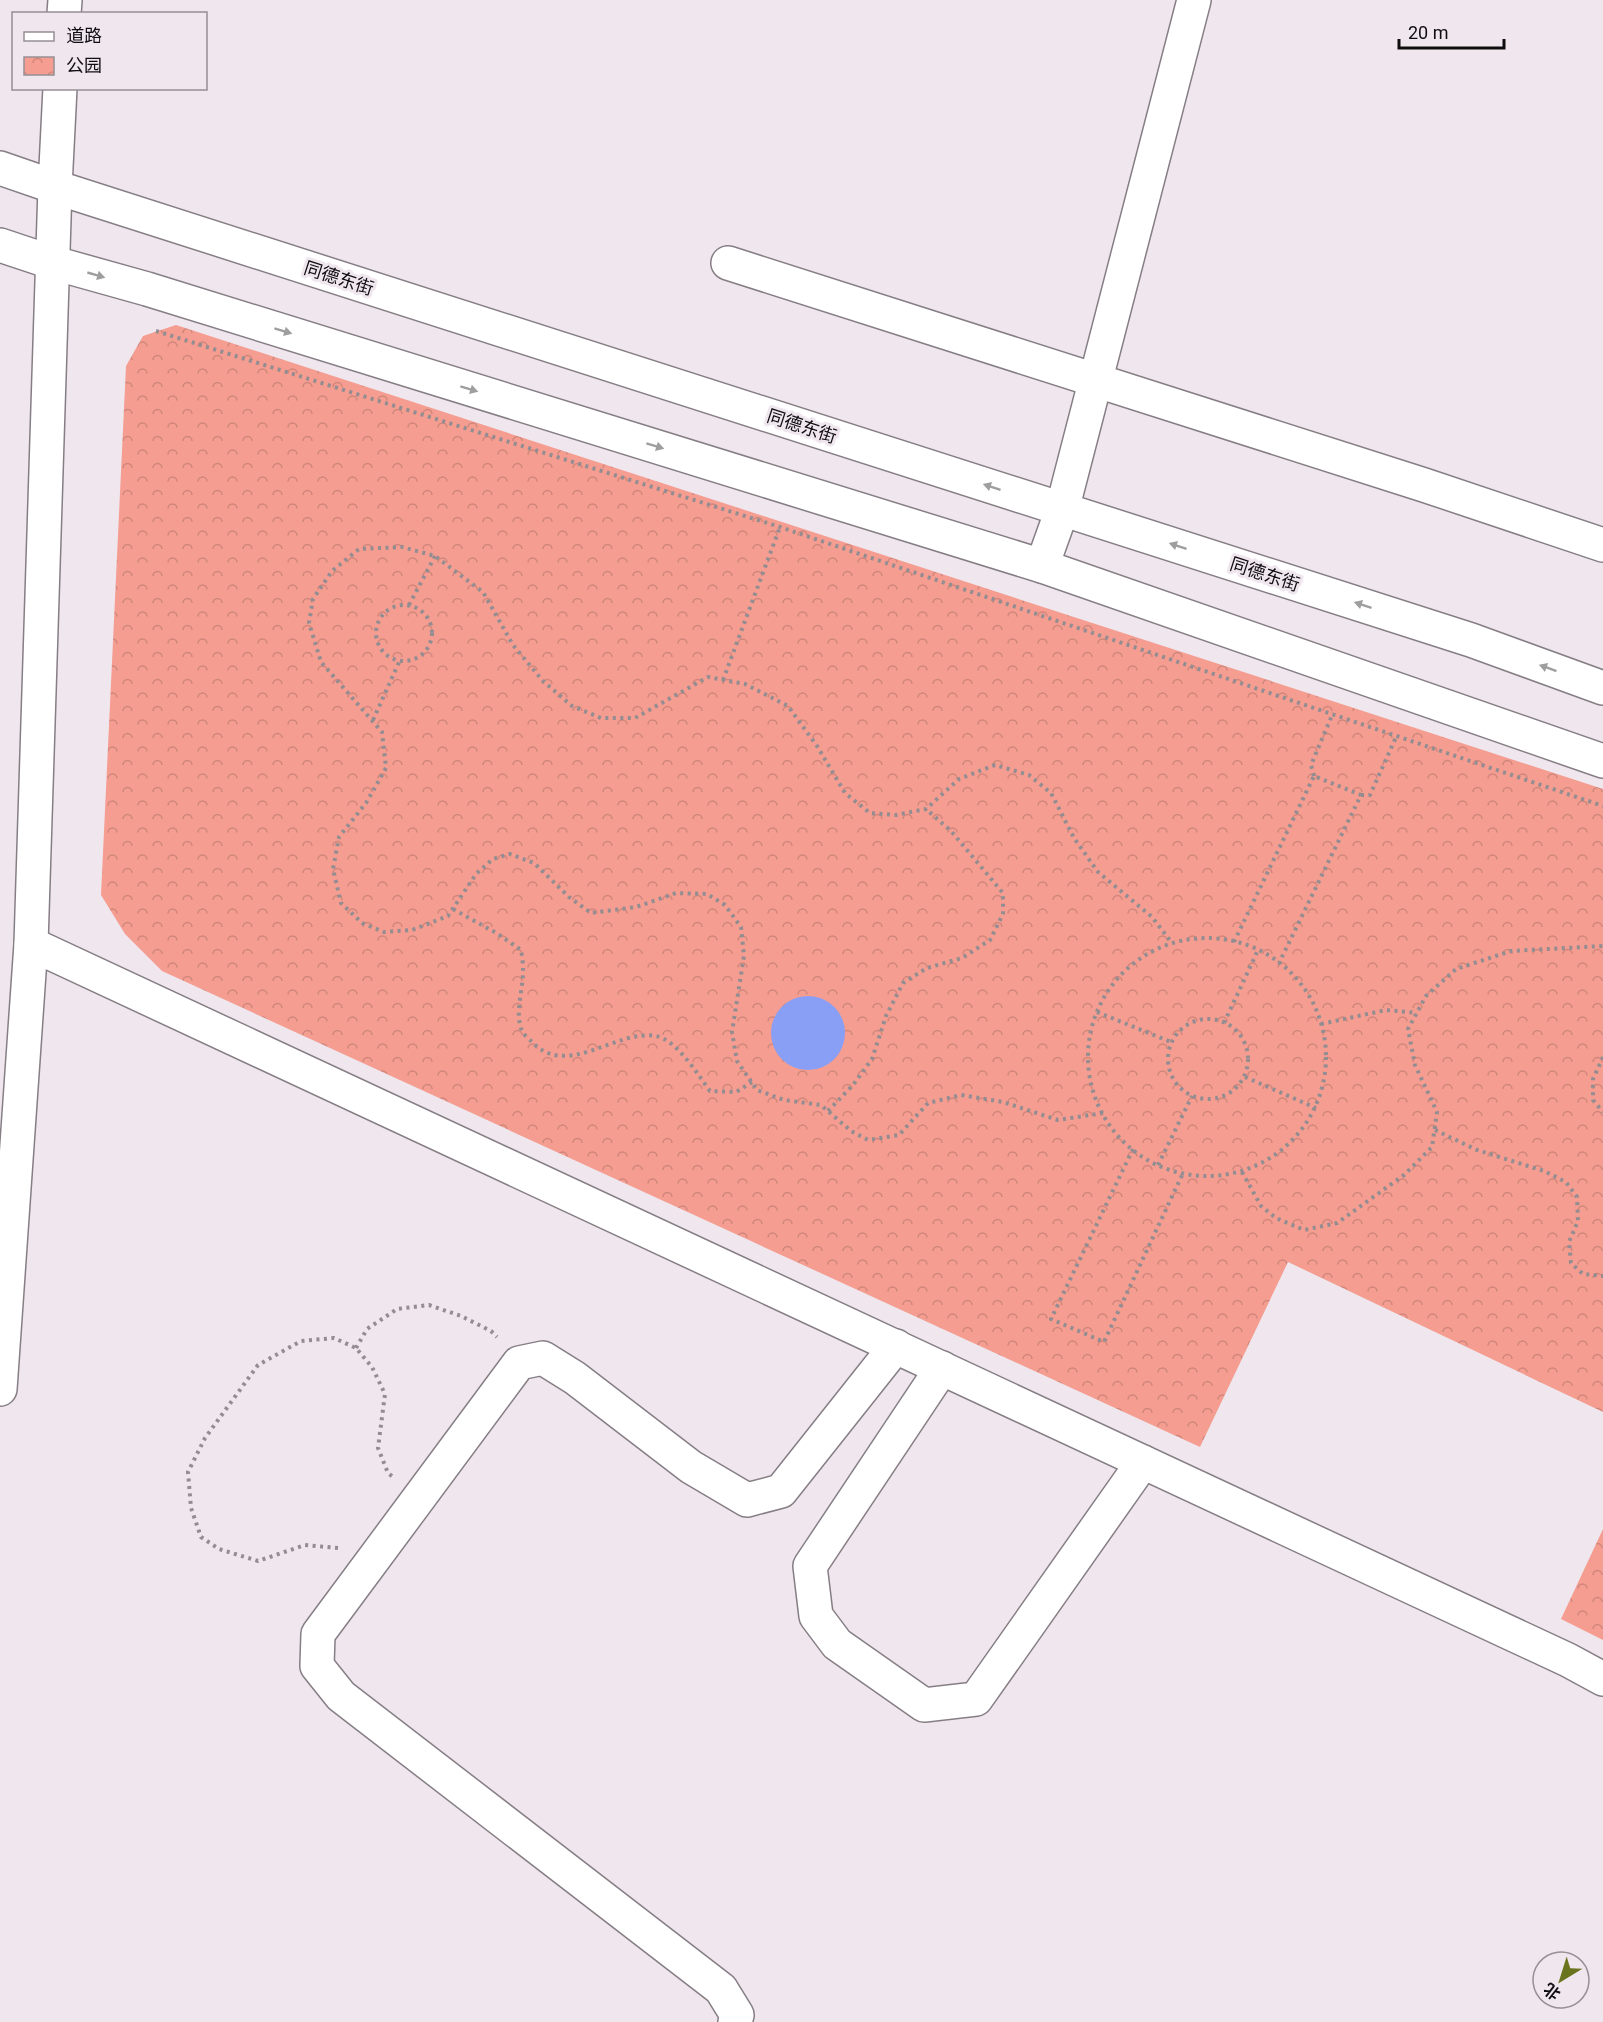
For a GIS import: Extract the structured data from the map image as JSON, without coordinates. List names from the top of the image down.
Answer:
{
  "streets": {
    "main road": ["同德东街"]
  },
  "legend": ["道路", "公园"],
  "scale_bar": "20 m",
  "north": "bottom left"
}
